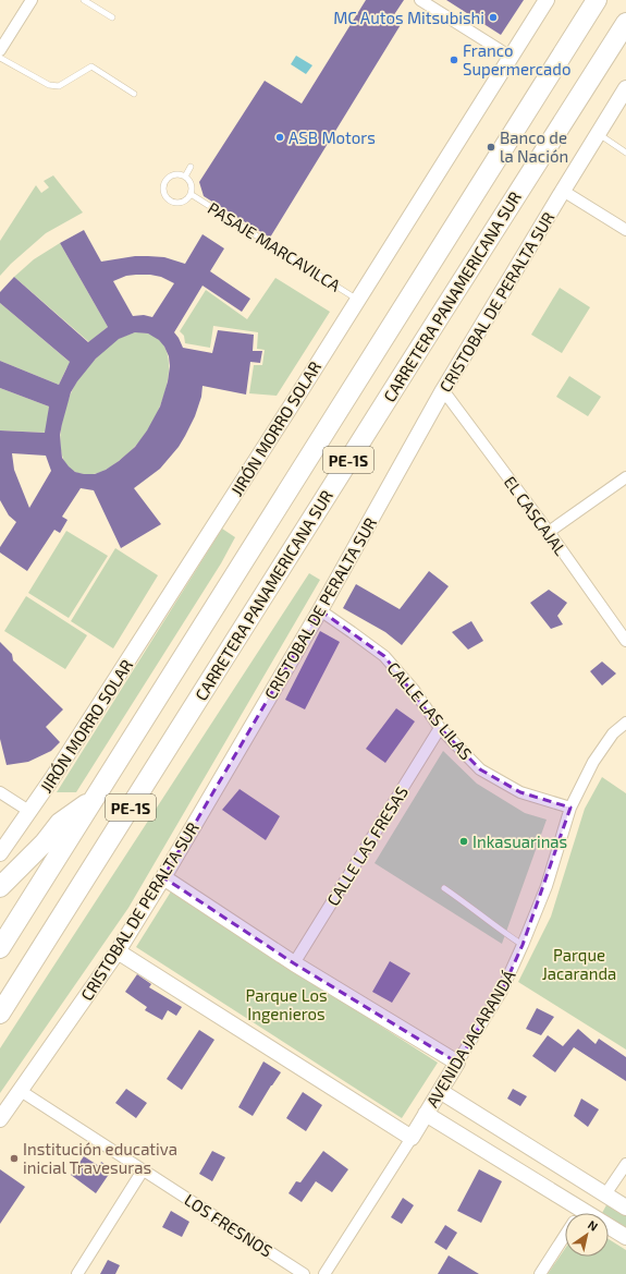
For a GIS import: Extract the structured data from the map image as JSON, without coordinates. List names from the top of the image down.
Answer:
{
  "streets": {
    "highway": ["CARRETERA PANAMERICANA SUR", "PE-1S"],
    "street": [
      "CRISTOBAL DE PERALTA SUR",
      "JIRÓN MORRO SOLAR",
      "EL CASCAJAL",
      "CALLE LAS LILAS",
      "CALLE LAS FRESAS",
      "AVENIDA JACARANDÁ",
      "LOS FRESNOS"
    ],
    "lane": ["PASAJE MARCAVILCA"]
  },
  "crossings": [
    ["PASAJE MARCAVILCA", "JIRÓN MORRO SOLAR"],
    ["CRISTOBAL DE PERALTA SUR", "EL CASCAJAL"],
    ["CRISTOBAL DE PERALTA SUR", "CALLE LAS LILAS"],
    ["CRISTOBAL DE PERALTA SUR", "LOS FRESNOS"],
    ["CALLE LAS LILAS", "CALLE LAS FRESAS"],
    ["CALLE LAS LILAS", "AVENIDA JACARANDÁ"]
  ],
  "parks": ["Parque Jacaranda", "Parque Los Ingenieros"],
  "places": [
    "MC Autos Mitsubishi",
    "Franco Supermercado",
    "ASB Motors",
    "Banco de la Nación",
    "Inkasuarinas",
    "Institución educativa inicial Travesuras"
  ],
  "north": "top right"
}
